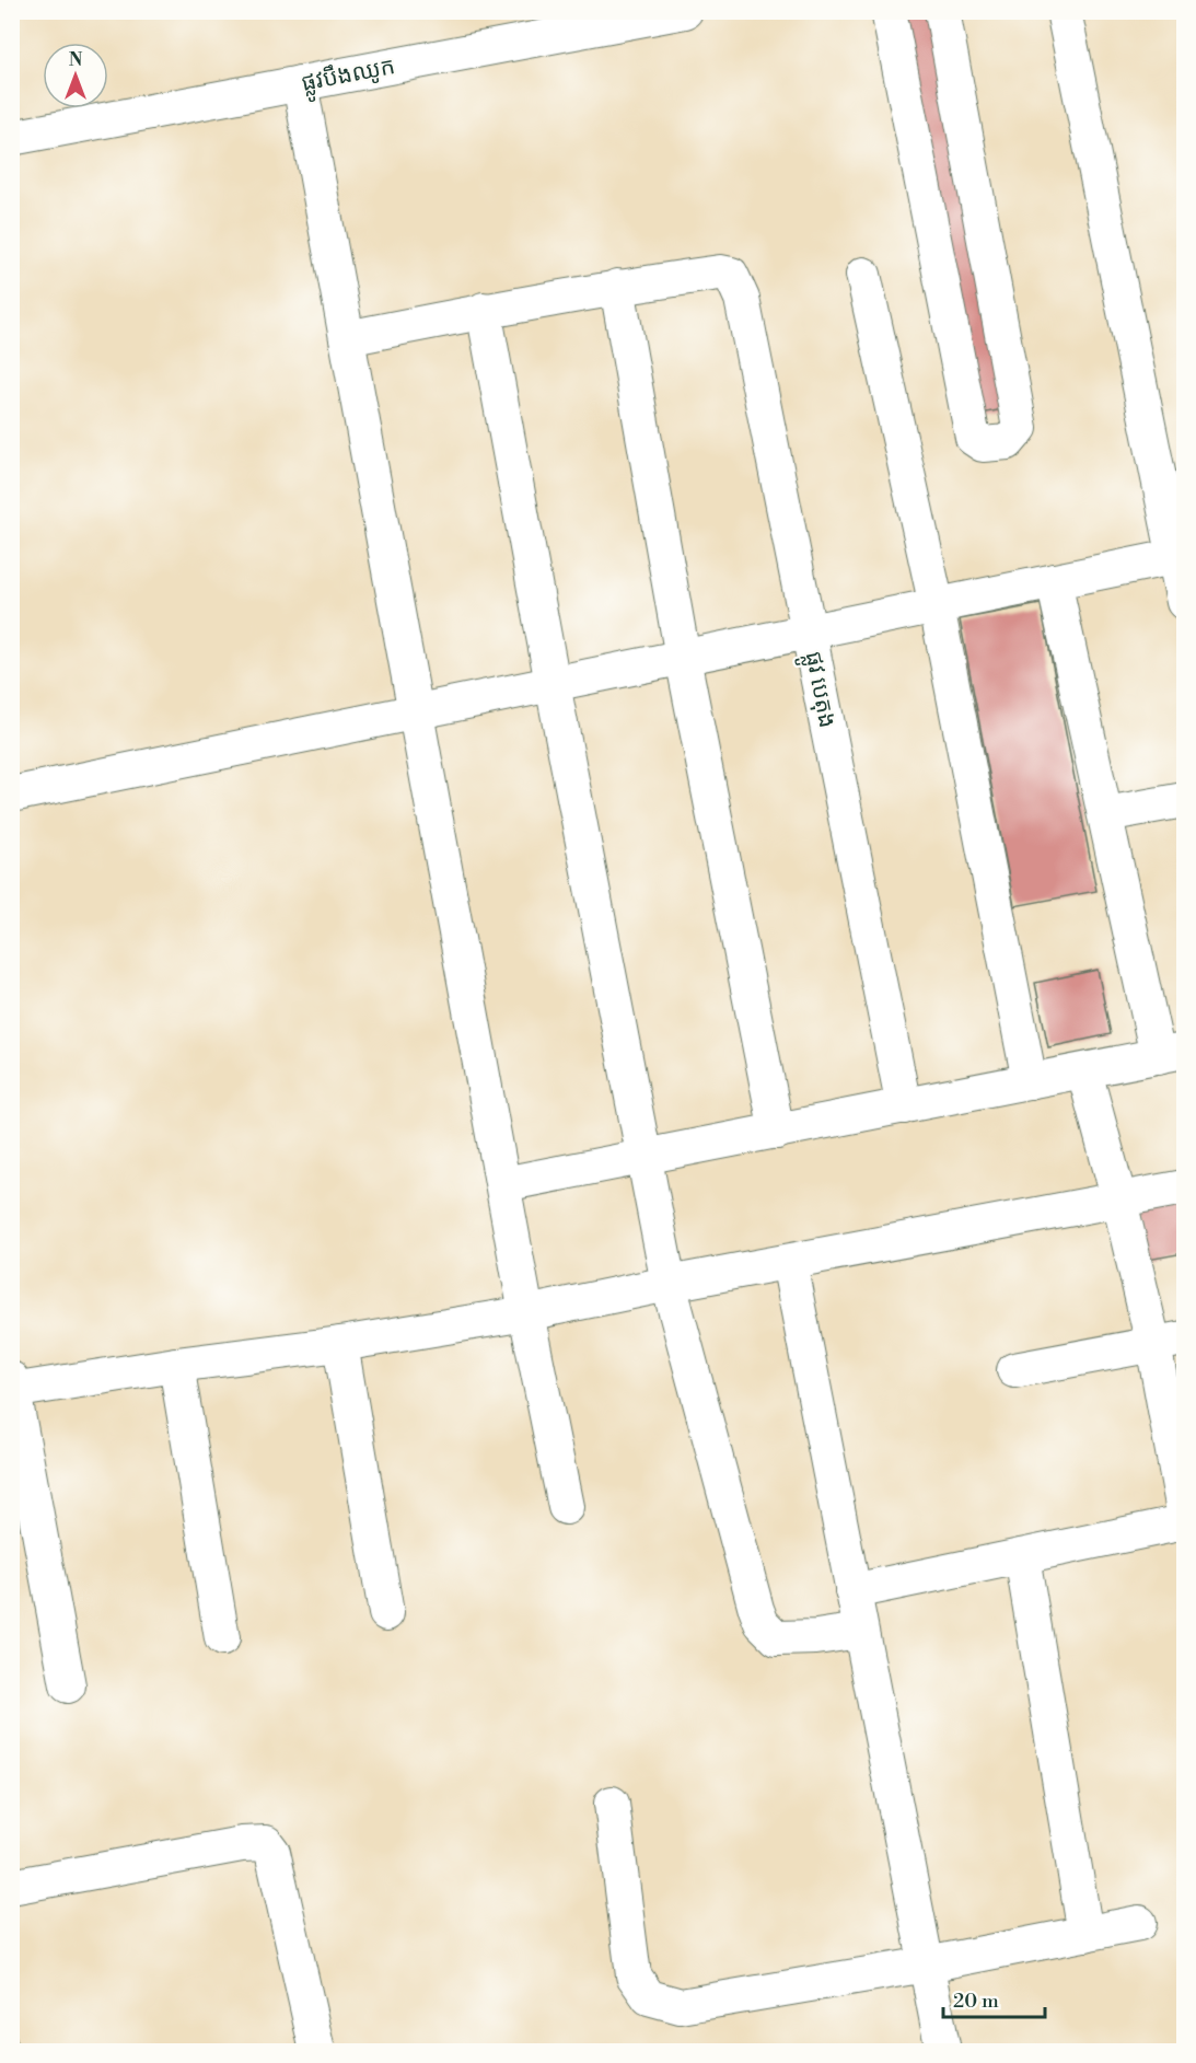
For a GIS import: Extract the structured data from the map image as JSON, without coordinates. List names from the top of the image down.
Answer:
{
  "streets": {
    "street": ["ផ្លូវបឹងឈូក", "ផ្លូវ បេតុង"]
  },
  "scale_bar": "20 m",
  "north": "top"
}
